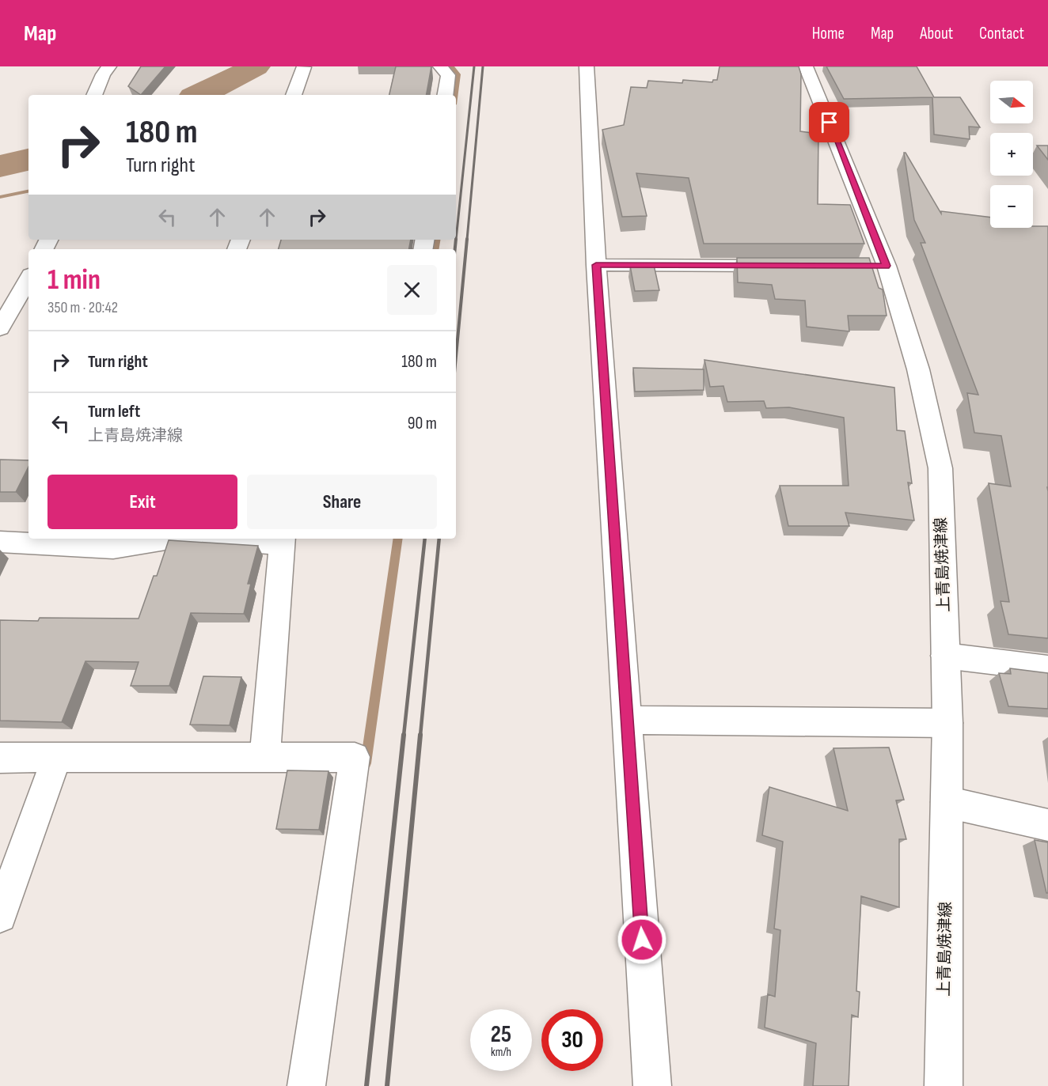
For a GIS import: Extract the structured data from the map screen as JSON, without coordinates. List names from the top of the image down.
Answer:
{
  "streets": {
    "street": ["上青島焼津線"]
  },
  "north": "right",
  "page": {
    "header": "Map",
    "nav": [
      "Home",
      "Map",
      "About",
      "Contact"
    ],
    "map_buttons": ["+", "−"],
    "turn": ["180 m", "Turn right"],
    "heading": ["1 min", "350 m · 20:42"],
    "list": [
      {
        "name": "Turn right",
        "value": "180 m"
      },
      {
        "name": "Turn left",
        "note": "上青島焼津線",
        "value": "90 m"
      }
    ],
    "buttons": ["Exit", "Share"],
    "speed": "25 km/h",
    "limit": "30"
  }
}
